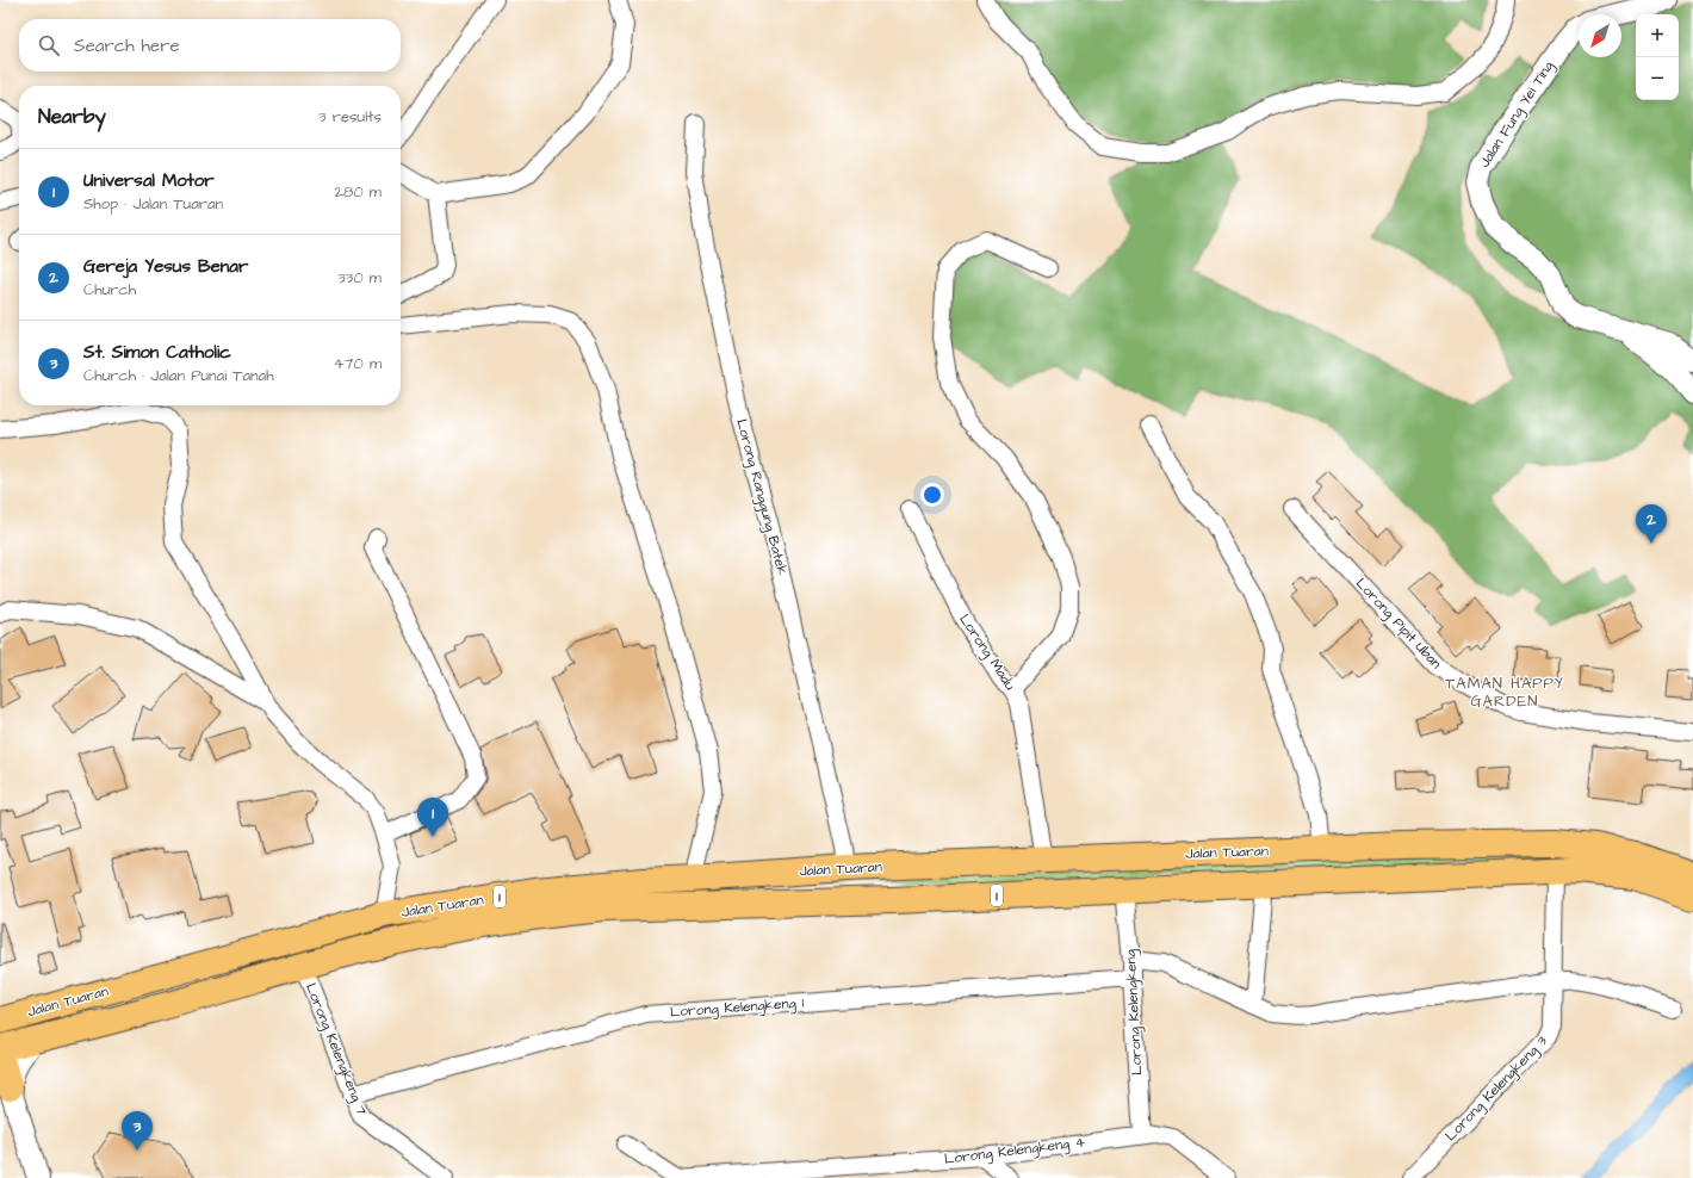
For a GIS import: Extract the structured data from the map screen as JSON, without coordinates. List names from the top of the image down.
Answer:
{
  "streets": {
    "main road": ["Jalan Tuaran", "1"],
    "street": [
      "Jalan Fung Yei Ting",
      "Lorong Ranggung Batek",
      "Lorong Pipit Uban",
      "Lorong Madu",
      "Lorong Kelengkeng 1",
      "Lorong Kelengkeng",
      "Lorong Kelengkeng 7",
      "Lorong Kelengkeng 3",
      "Lorong Kelengkeng 4"
    ]
  },
  "crossings": [
    ["Lorong Ranggung Batek", "Jalan Tuaran"],
    ["Lorong Madu", "Jalan Tuaran"],
    ["Jalan Tuaran", "Lorong Kelengkeng"],
    ["Jalan Tuaran", "Lorong Kelengkeng 7"],
    ["Jalan Tuaran", "Lorong Kelengkeng 3"],
    ["Lorong Kelengkeng 1", "Lorong Kelengkeng"],
    ["Lorong Kelengkeng 1", "Lorong Kelengkeng 7"],
    ["Lorong Kelengkeng", "Lorong Kelengkeng 4"]
  ],
  "districts": ["TAMAN HAPPY GARDEN"],
  "north": "bottom left",
  "page": {
    "map_buttons": ["+", "−"],
    "search": "Search here",
    "heading": ["Nearby", "3 results"],
    "list": [
      {
        "mark": "1",
        "name": "Universal Motor",
        "note": "Shop · Jalan Tuaran",
        "value": "280 m"
      },
      {
        "mark": "2",
        "name": "Gereja Yesus Benar",
        "note": "Church",
        "value": "330 m"
      },
      {
        "mark": "3",
        "name": "St. Simon Catholic",
        "note": "Church · Jalan Punai Tanah",
        "value": "470 m"
      }
    ],
    "pins": ["2", "1", "3"]
  }
}
